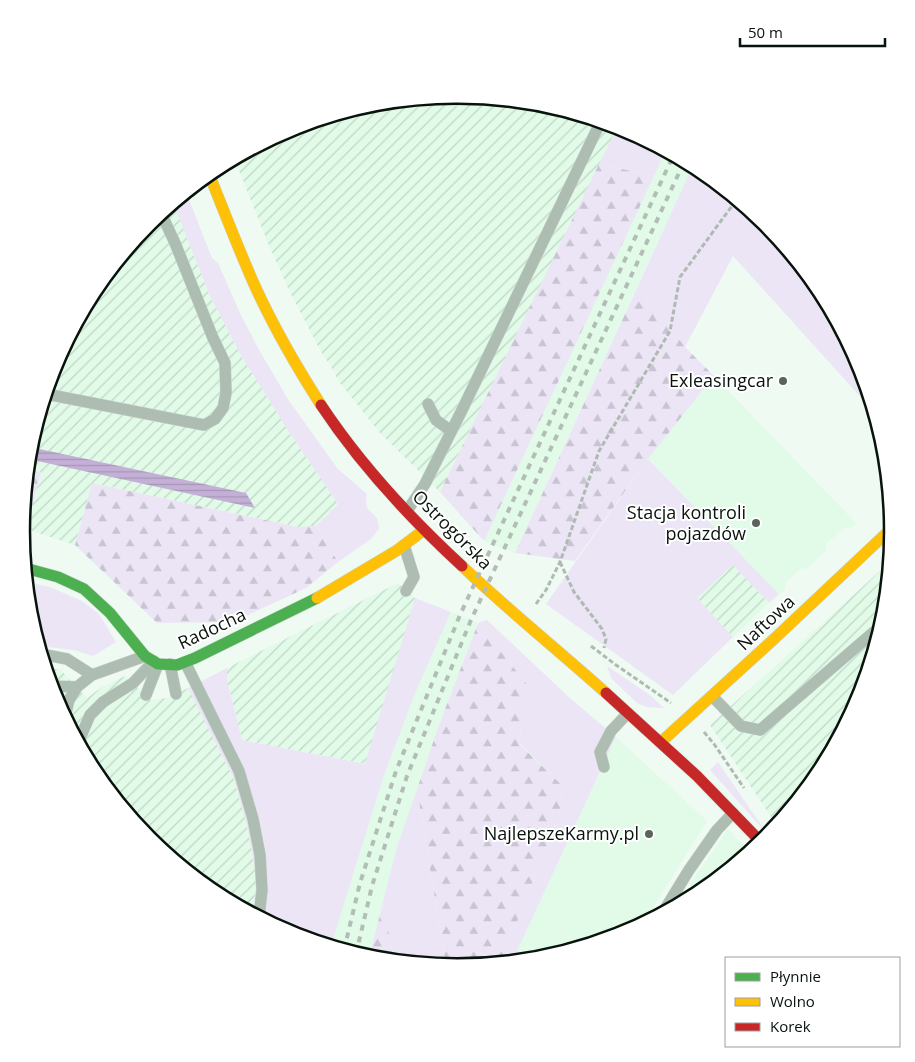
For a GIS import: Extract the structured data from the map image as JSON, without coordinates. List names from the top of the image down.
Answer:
{
  "streets": {
    "street": ["Ostrogórska", "Naftowa", "Radocha"]
  },
  "crossings": [
    ["Ostrogórska", "Naftowa"],
    ["Ostrogórska", "Radocha"]
  ],
  "places": ["Exleasingcar", "Stacja kontroli pojazdów", "NajlepszeKarmy.pl"],
  "legend": ["Płynnie", "Wolno", "Korek"],
  "scale_bar": "50 m"
}
